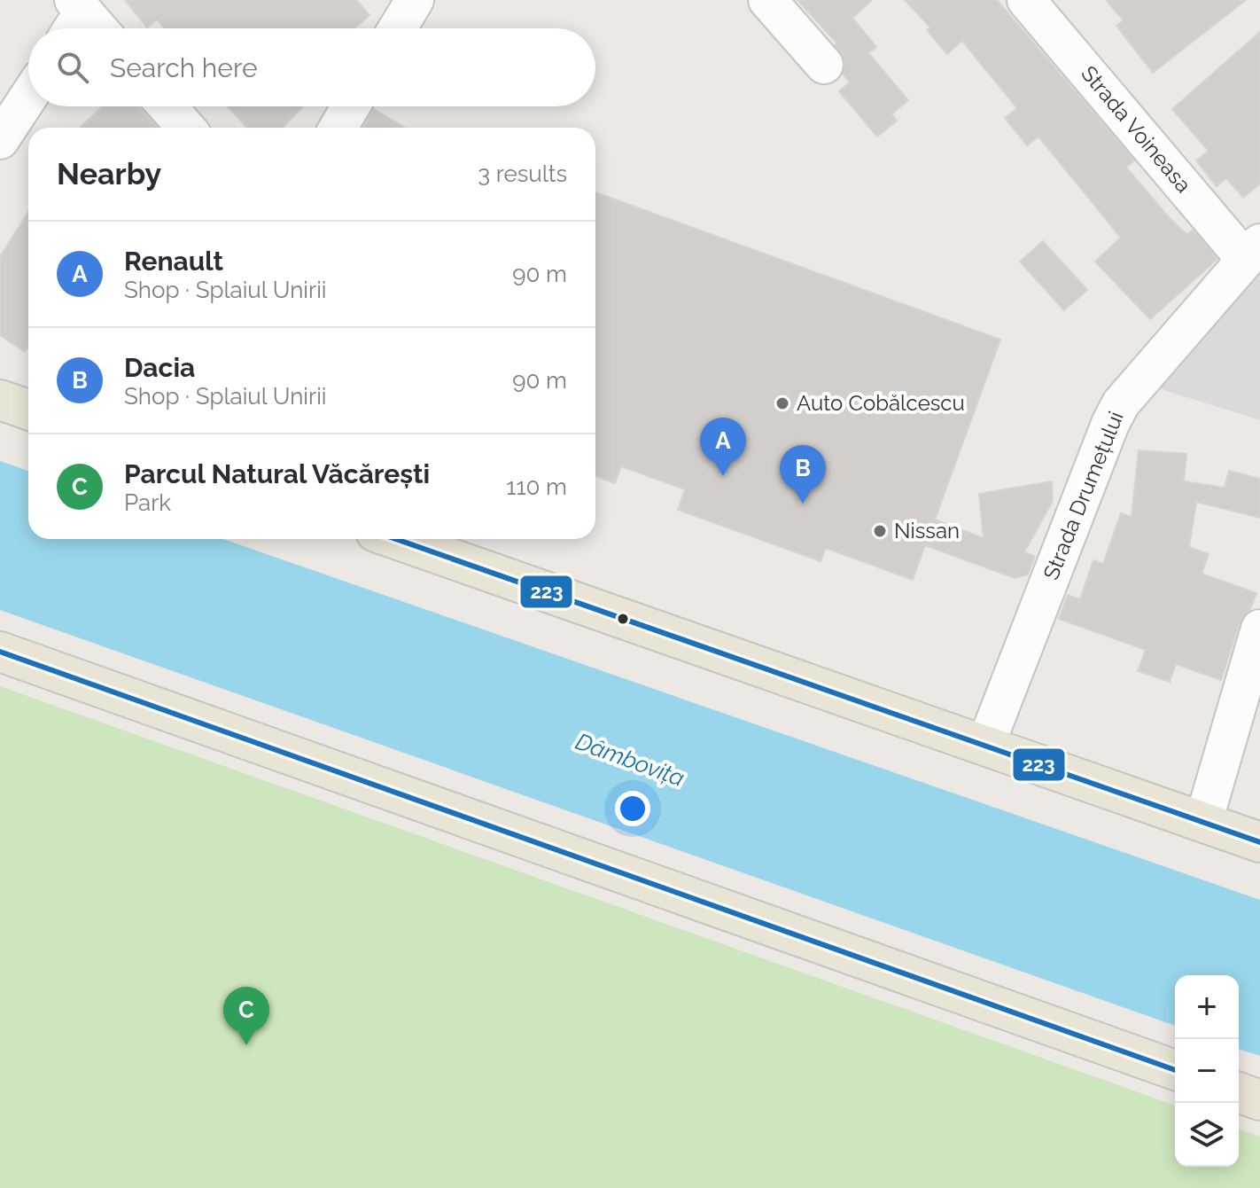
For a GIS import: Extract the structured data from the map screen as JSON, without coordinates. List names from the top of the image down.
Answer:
{
  "streets": {
    "street": ["Strada Voineasa", "Strada Drumețului"]
  },
  "crossings": [
    ["Strada Voineasa", "Strada Drumețului"]
  ],
  "water": ["Dâmbovița"],
  "places": ["Auto Cobălcescu", "Nissan"],
  "lines": ["transit line 223"],
  "page": {
    "search": "Search here",
    "heading": ["Nearby", "3 results"],
    "list": [
      {
        "mark": "A",
        "name": "Renault",
        "note": "Shop · Splaiul Unirii",
        "value": "90 m"
      },
      {
        "mark": "B",
        "name": "Dacia",
        "note": "Shop · Splaiul Unirii",
        "value": "90 m"
      },
      {
        "mark": "C",
        "name": "Parcul Natural Văcărești",
        "note": "Park",
        "value": "110 m"
      }
    ],
    "pins": ["A", "B", "C"],
    "map_buttons": ["+", "−"]
  }
}
